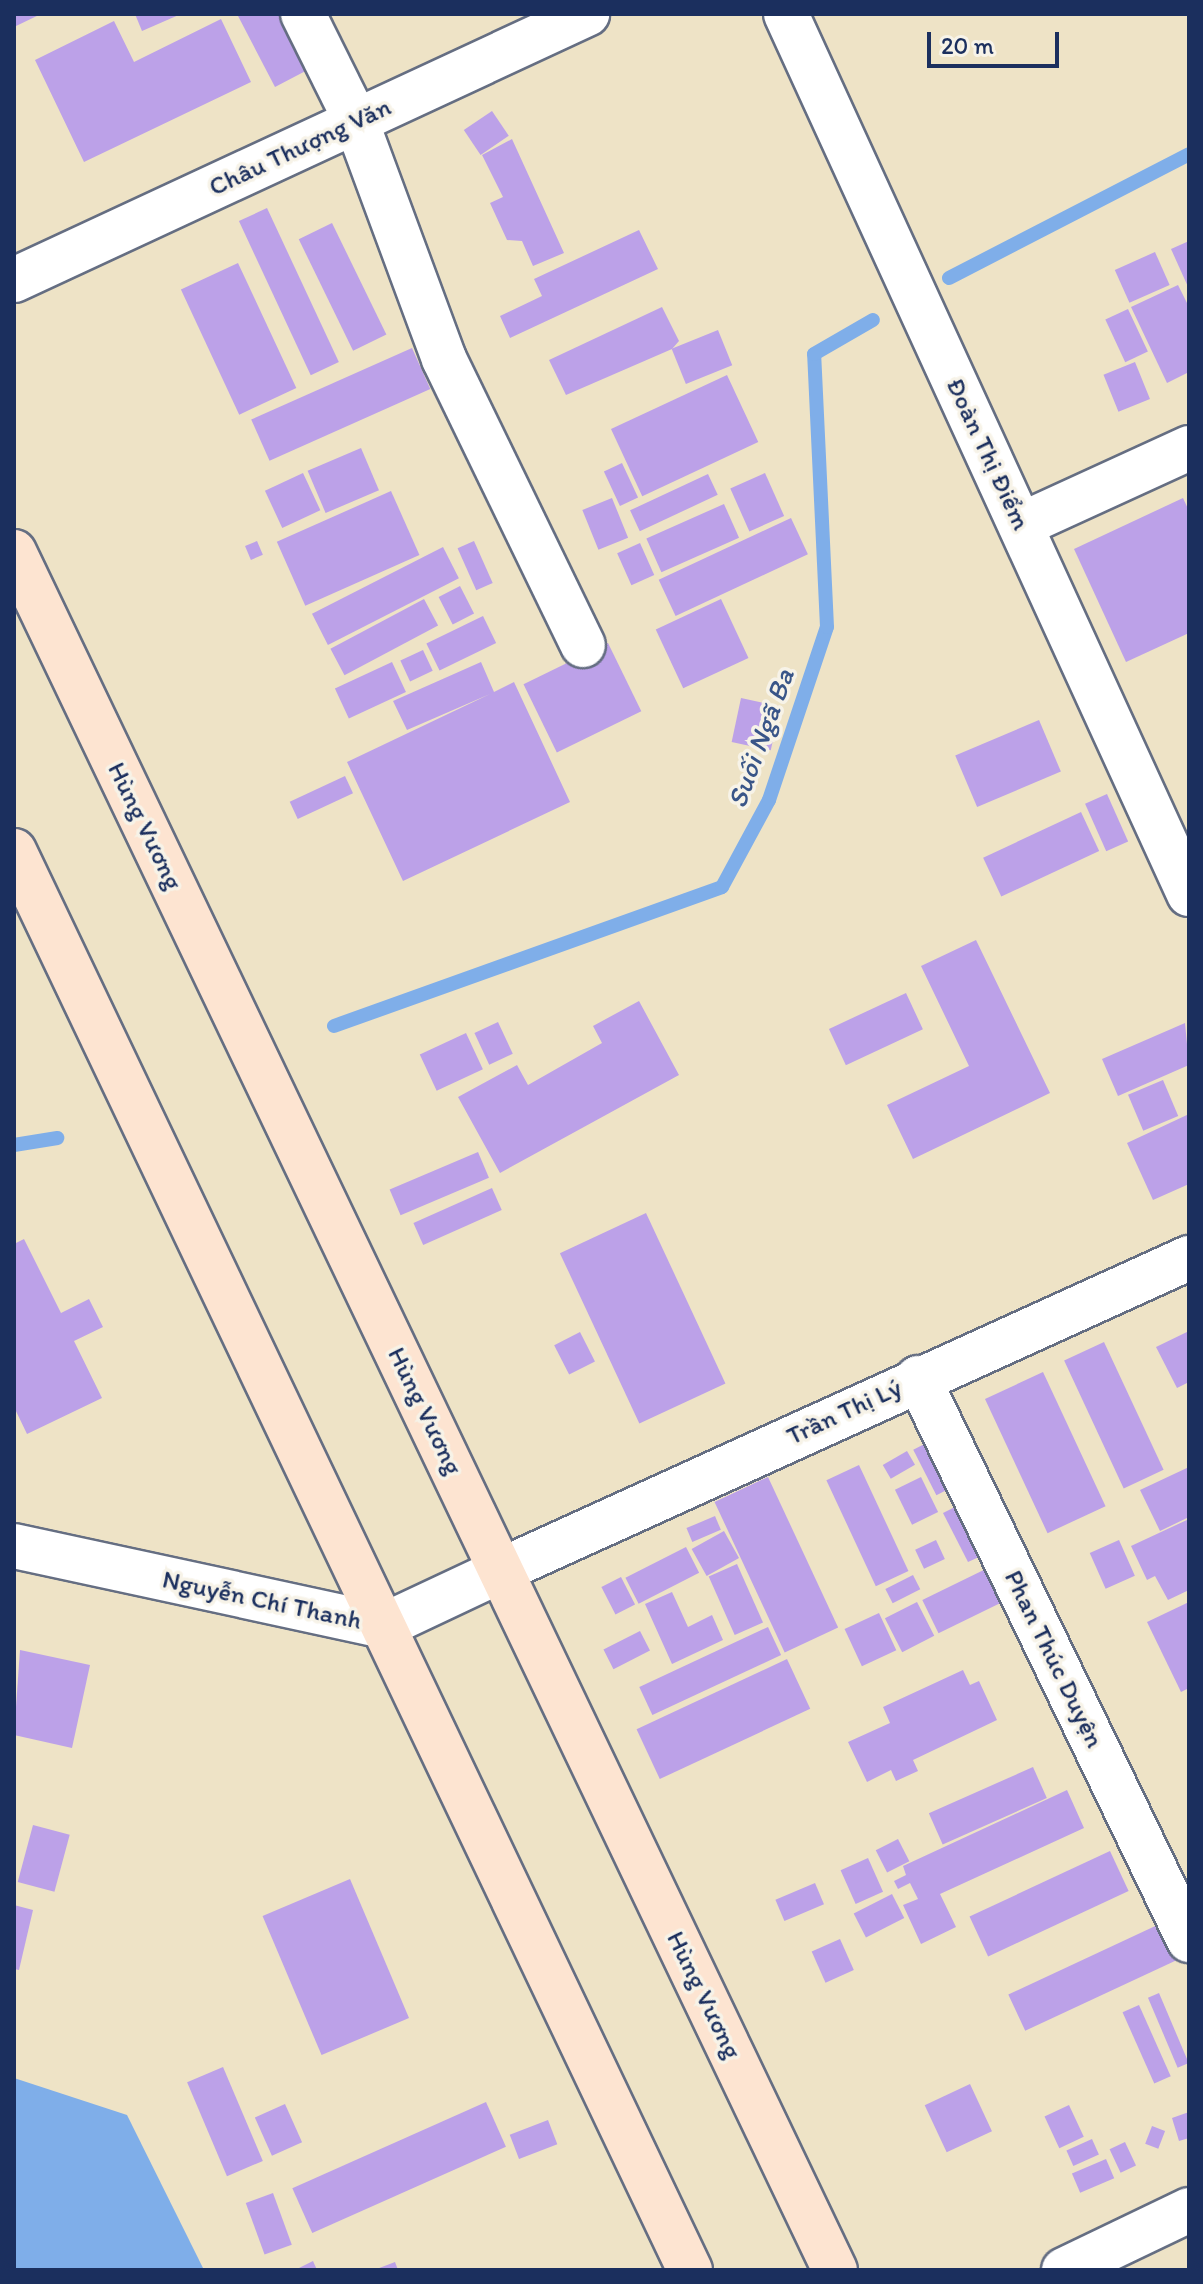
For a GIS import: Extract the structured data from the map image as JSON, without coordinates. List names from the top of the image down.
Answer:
{
  "streets": {
    "main road": ["Hùng Vương"],
    "street": [
      "Châu Thượng Văn",
      "Đoàn Thị Điểm",
      "Trần Thị Lý",
      "Nguyễn Chí Thanh",
      "Phan Thúc Duyện"
    ]
  },
  "crossings": [
    ["Hùng Vương", "Trần Thị Lý"],
    ["Hùng Vương", "Nguyễn Chí Thanh"],
    ["Trần Thị Lý", "Nguyễn Chí Thanh"],
    ["Trần Thị Lý", "Phan Thúc Duyện"]
  ],
  "water": ["Suối Ngã Ba"],
  "scale_bar": "20 m"
}
